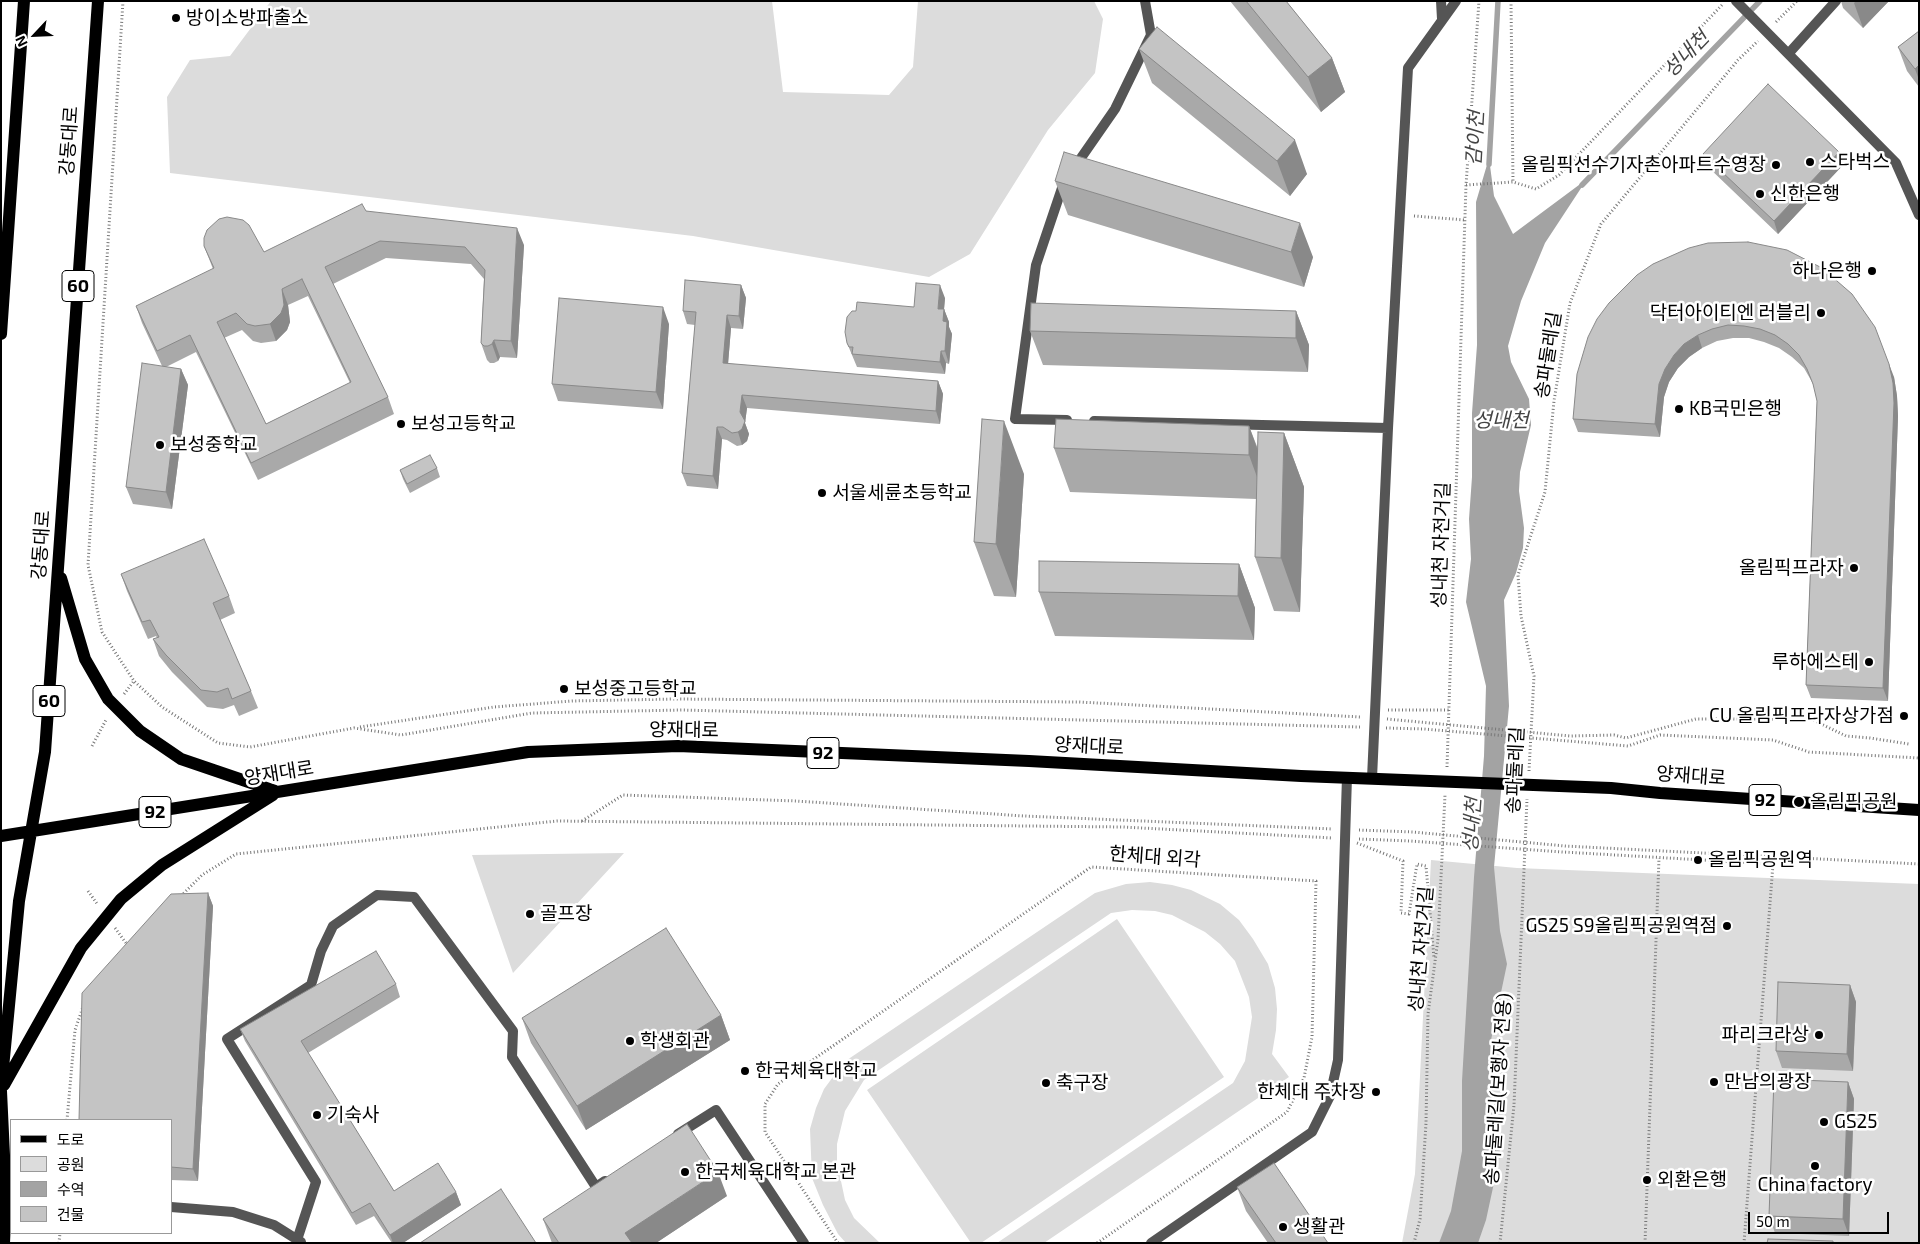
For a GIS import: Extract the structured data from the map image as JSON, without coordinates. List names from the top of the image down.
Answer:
{
  "streets": {
    "main road": [
      "강동대로",
      "60",
      "양재대로",
      "92"
    ],
    "path": [
      "송파둘레길",
      "성내천 자전거길",
      "한체대 외각",
      "송파둘레길(보행자 전용)"
    ]
  },
  "crossings": [
    ["강동대로", "양재대로"],
    ["송파둘레길", "송파둘레길(보행자 전용)"]
  ],
  "water": ["성내천", "감이천"],
  "places": [
    "방이소방파출소",
    "스타벅스",
    "올림픽선수기자촌아파트수영장",
    "신한은행",
    "하나은행",
    "닥터아이티엔 러블리",
    "KB국민은행",
    "보성고등학교",
    "보성중학교",
    "서울세륜초등학교",
    "올림픽프라자",
    "루하에스테",
    "보성중고등학교",
    "CU 올림픽프라자상가점",
    "올림픽공원",
    "올림픽공원역",
    "골프장",
    "GS25 S9올림픽공원역점",
    "파리크라상",
    "학생회관",
    "한국체육대학교",
    "만남의광장",
    "축구장",
    "한체대 주차장",
    "기숙사",
    "GS25",
    "China factory",
    "한국체육대학교 본관",
    "외환은행",
    "생활관"
  ],
  "legend": [
    "도로",
    "공원",
    "수역",
    "건물"
  ],
  "scale_bar": "50 m",
  "north": "bottom left"
}
